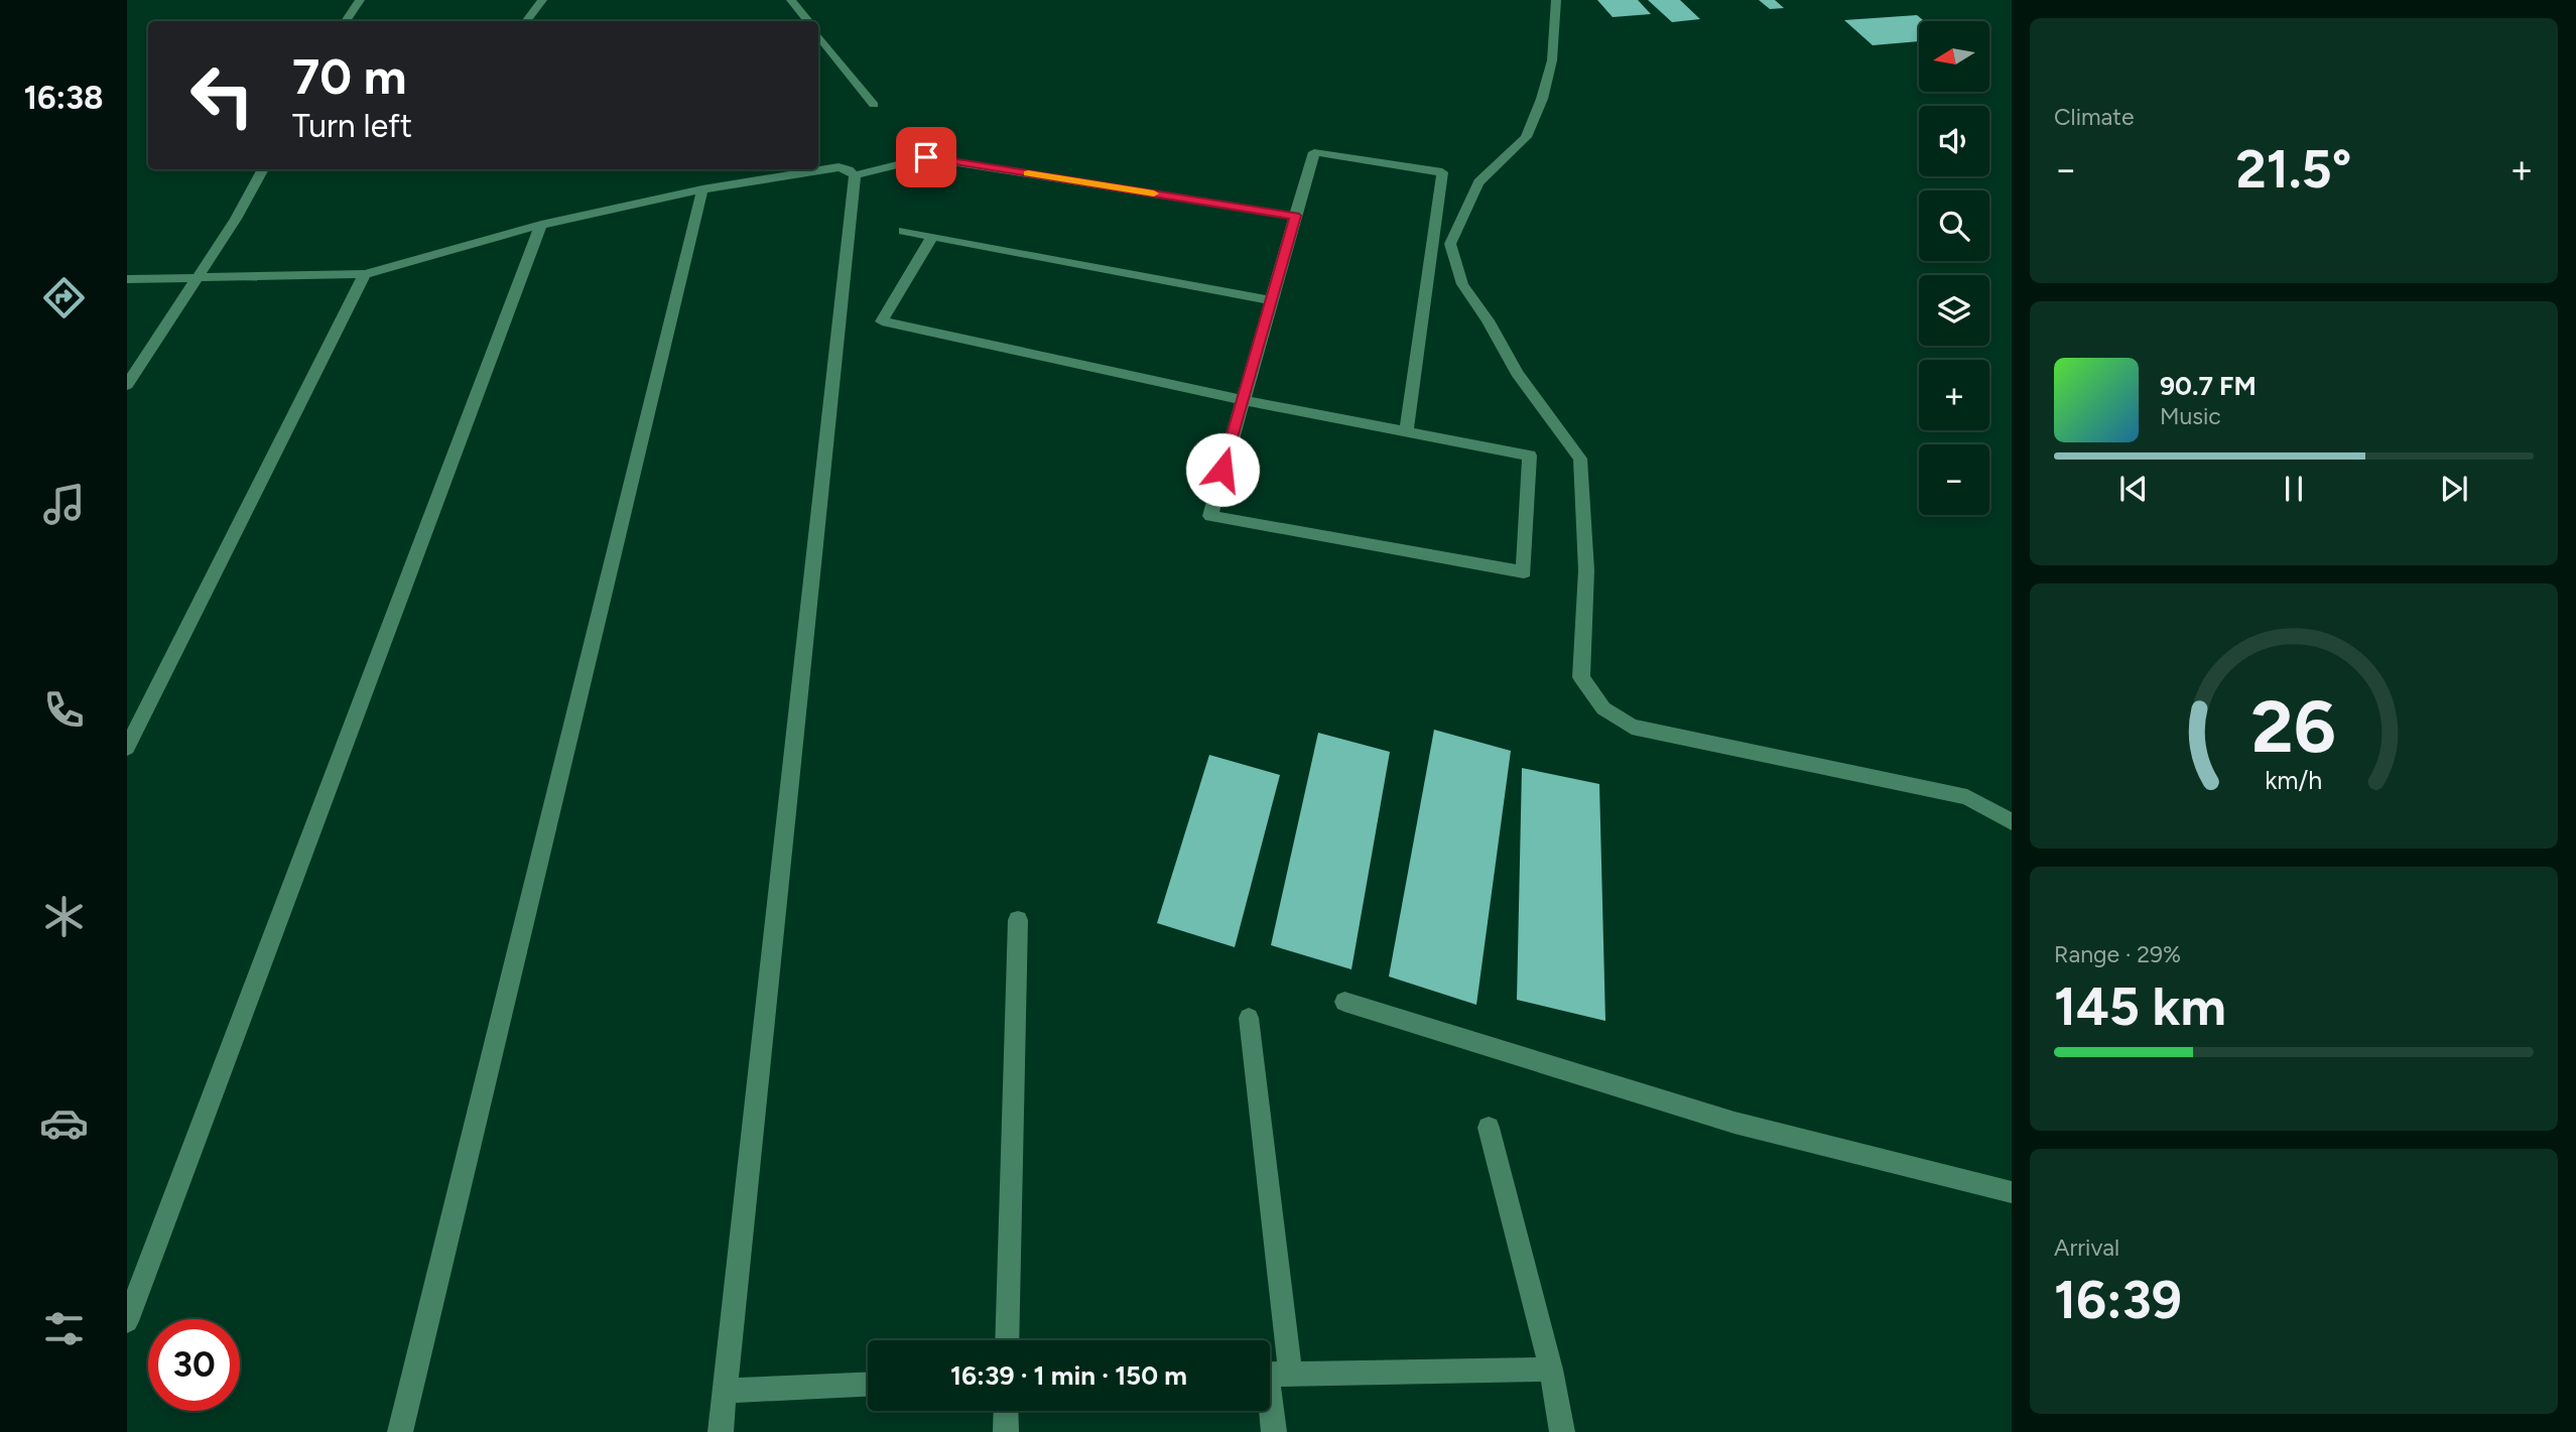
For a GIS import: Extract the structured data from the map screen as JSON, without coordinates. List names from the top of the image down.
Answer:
{
  "north": "left",
  "page": {
    "tabs": "16:38",
    "tile": [
      "Climate",
      ["Range · 29%", "145 km"],
      ["Arrival", "16:39"]
    ],
    "map_buttons": ["+", "−"],
    "turn": ["70 m", "Turn left"],
    "heat": ["−", "21.5°", "+"],
    "song": ["90.7 FM", "Music"],
    "limit": "30",
    "trip": "16:39 · 1 min · 150 m",
    "gauge": ["26", "km/h"]
  }
}
